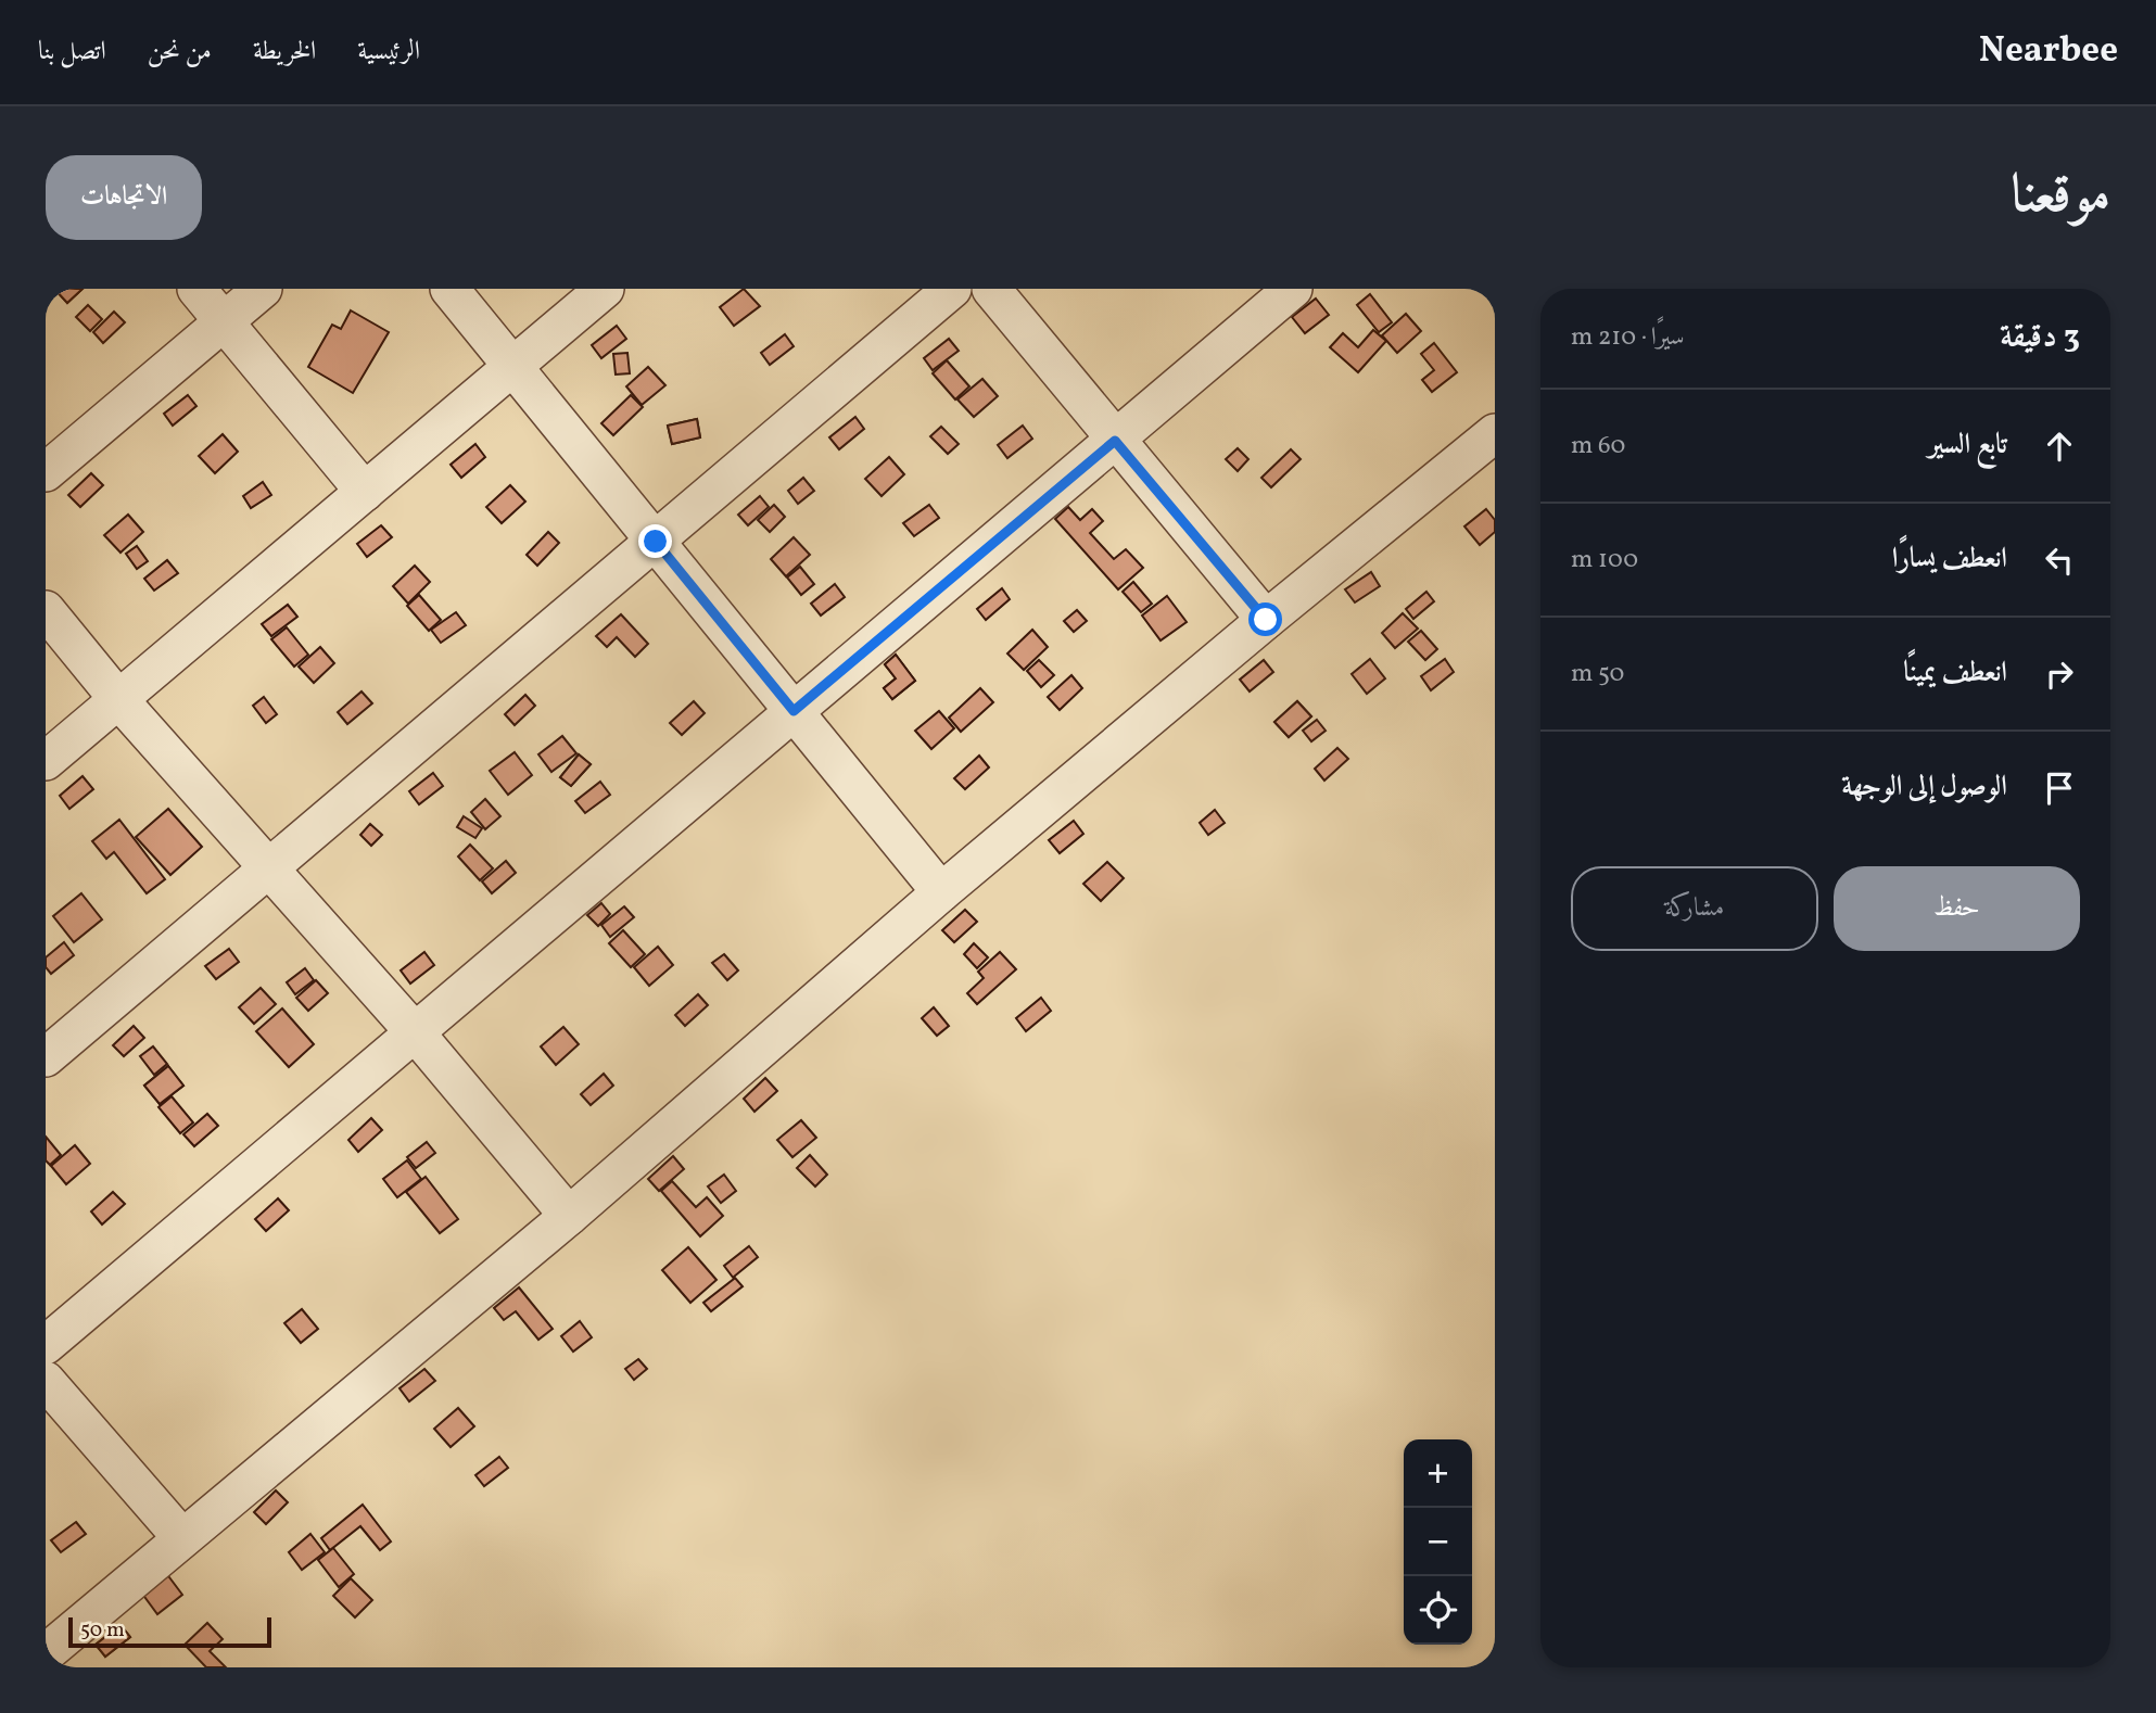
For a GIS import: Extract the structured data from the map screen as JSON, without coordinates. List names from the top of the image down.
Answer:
{
  "scale_bar": "50 m",
  "page": {
    "header": "Nearbee",
    "nav": [
      "الرئيسية",
      "الخريطة",
      "من نحن",
      "اتصل بنا"
    ],
    "title": "موقعنا",
    "buttons": [
      "الاتجاهات",
      ["حفظ", "مشاركة"]
    ],
    "heading": ["3 دقيقة", "سيرًا · 210 m"],
    "list": [
      ["تابع السير", "60 m"],
      ["انعطف يسارًا", "100 m"],
      ["انعطف يمينًا", "50 m"],
      "الوصول إلى الوجهة"
    ],
    "map_buttons": ["+", "−"],
    "scale": "50 m"
  }
}
